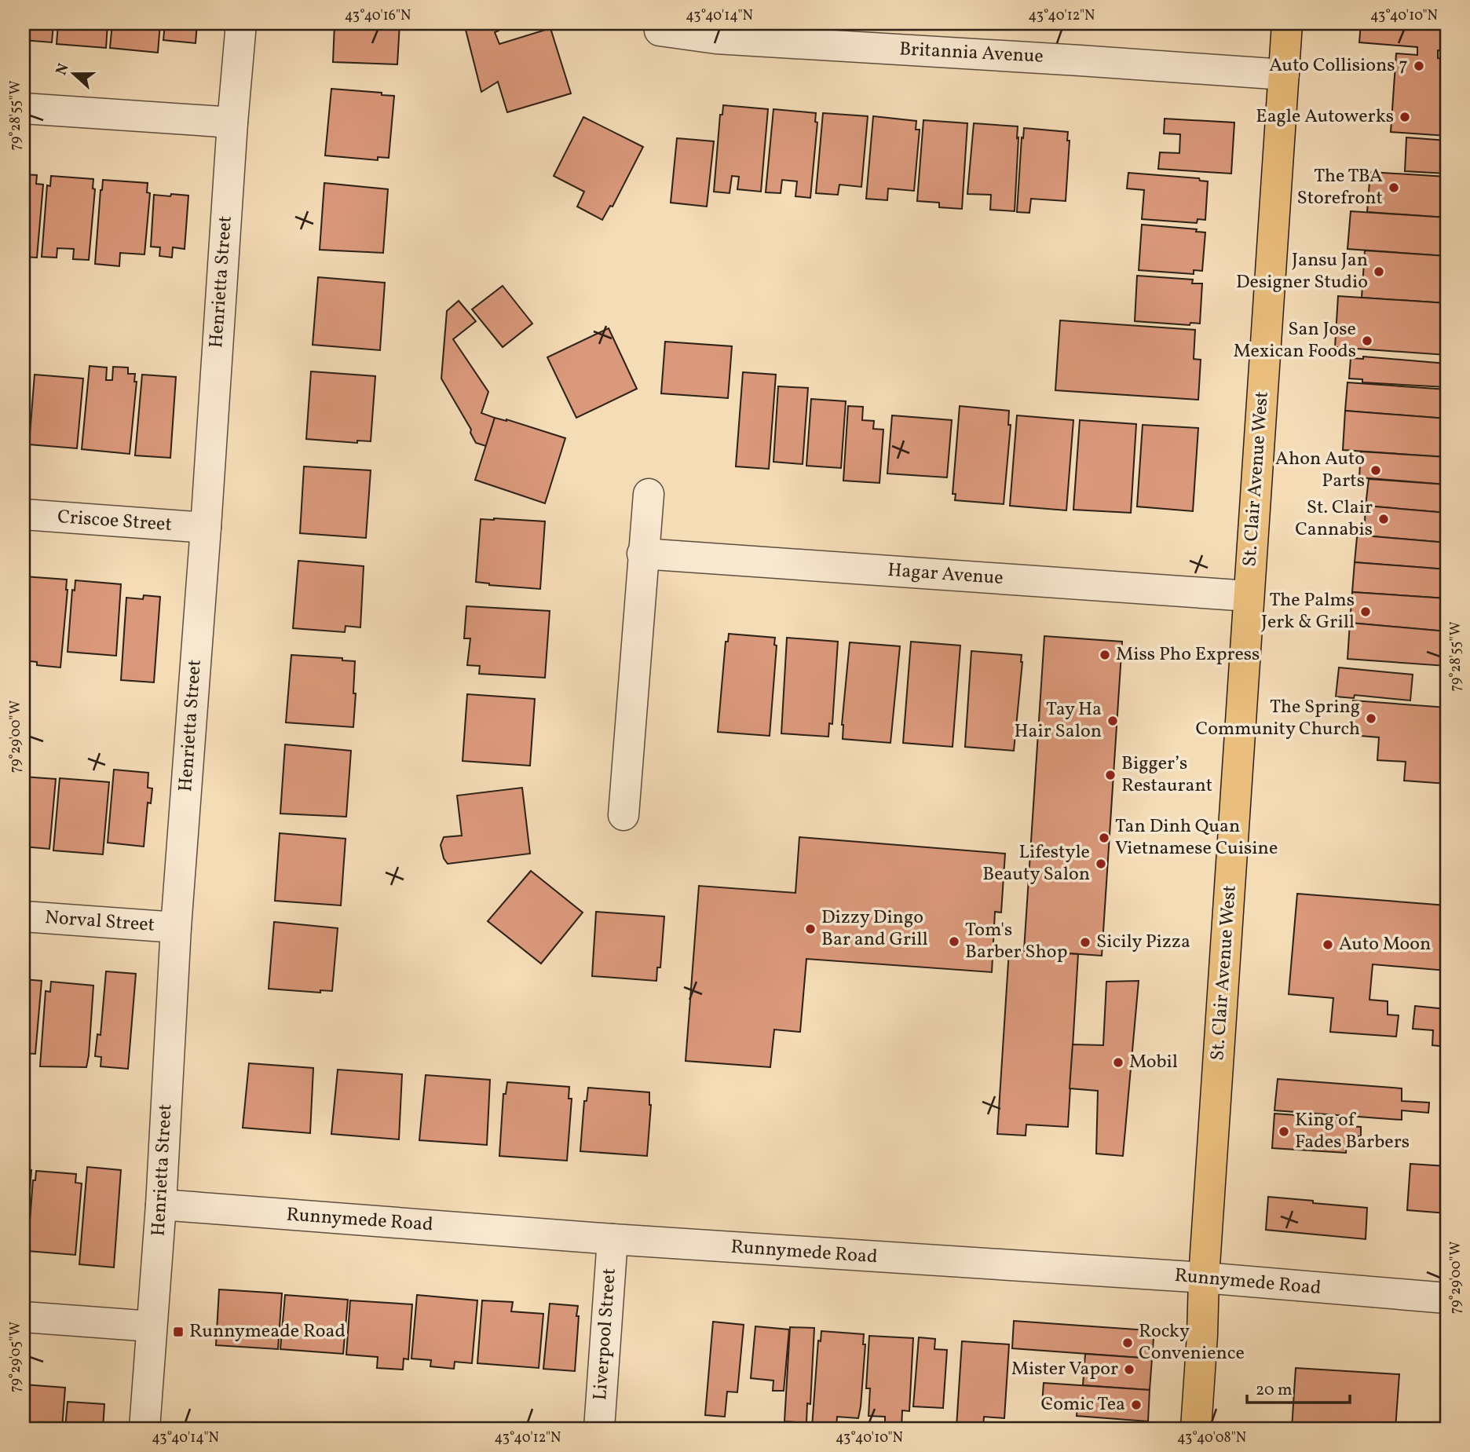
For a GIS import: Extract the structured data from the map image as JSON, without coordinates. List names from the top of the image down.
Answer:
{
  "streets": {
    "main road": ["St. Clair Avenue West"],
    "street": [
      "Britannia Avenue",
      "Henrietta Street",
      "Criscoe Street",
      "Hagar Avenue",
      "Norval Street",
      "Runnymede Road",
      "Liverpool Street"
    ]
  },
  "crossings": [
    ["Britannia Avenue", "St. Clair Avenue West"],
    ["Henrietta Street", "Criscoe Street"],
    ["Henrietta Street", "Norval Street"],
    ["Henrietta Street", "Runnymede Road"],
    ["St. Clair Avenue West", "Hagar Avenue"],
    ["St. Clair Avenue West", "Runnymede Road"],
    ["Runnymede Road", "Liverpool Street"]
  ],
  "places": {
    "other": [
      "Auto Collisions 7",
      "Eagle Autowerks",
      "The TBA Storefront",
      "Jansu Jan Designer Studio",
      "San Jose Mexican Foods",
      "Ahon Auto Parts",
      "St. Clair Cannabis",
      "The Palms Jerk & Grill",
      "Miss Pho Express",
      "The Spring Community Church",
      "Tay Ha Hair Salon",
      "Bigger’s Restaurant",
      "Tan Dinh Quan Vietnamese Cuisine",
      "Lifestyle Beauty Salon",
      "Dizzy Dingo Bar and Grill",
      "Tom's Barber Shop",
      "Sicily Pizza",
      "Auto Moon",
      "Mobil",
      "King of Fades Barbers",
      "Rocky Convenience",
      "Mister Vapor",
      "Comic Tea"
    ],
    "transit": ["Runnymeade Road"]
  },
  "scale_bar": "20 m",
  "north": "left",
  "coordinates": [
    "43°40'16\"N",
    "43°40'14\"N",
    "43°40'12\"N",
    "43°40'10\"N",
    "79°28'55\"W",
    "79°29'00\"W",
    "79°29'05\"W",
    "43°40'08\"N"
  ]
}
